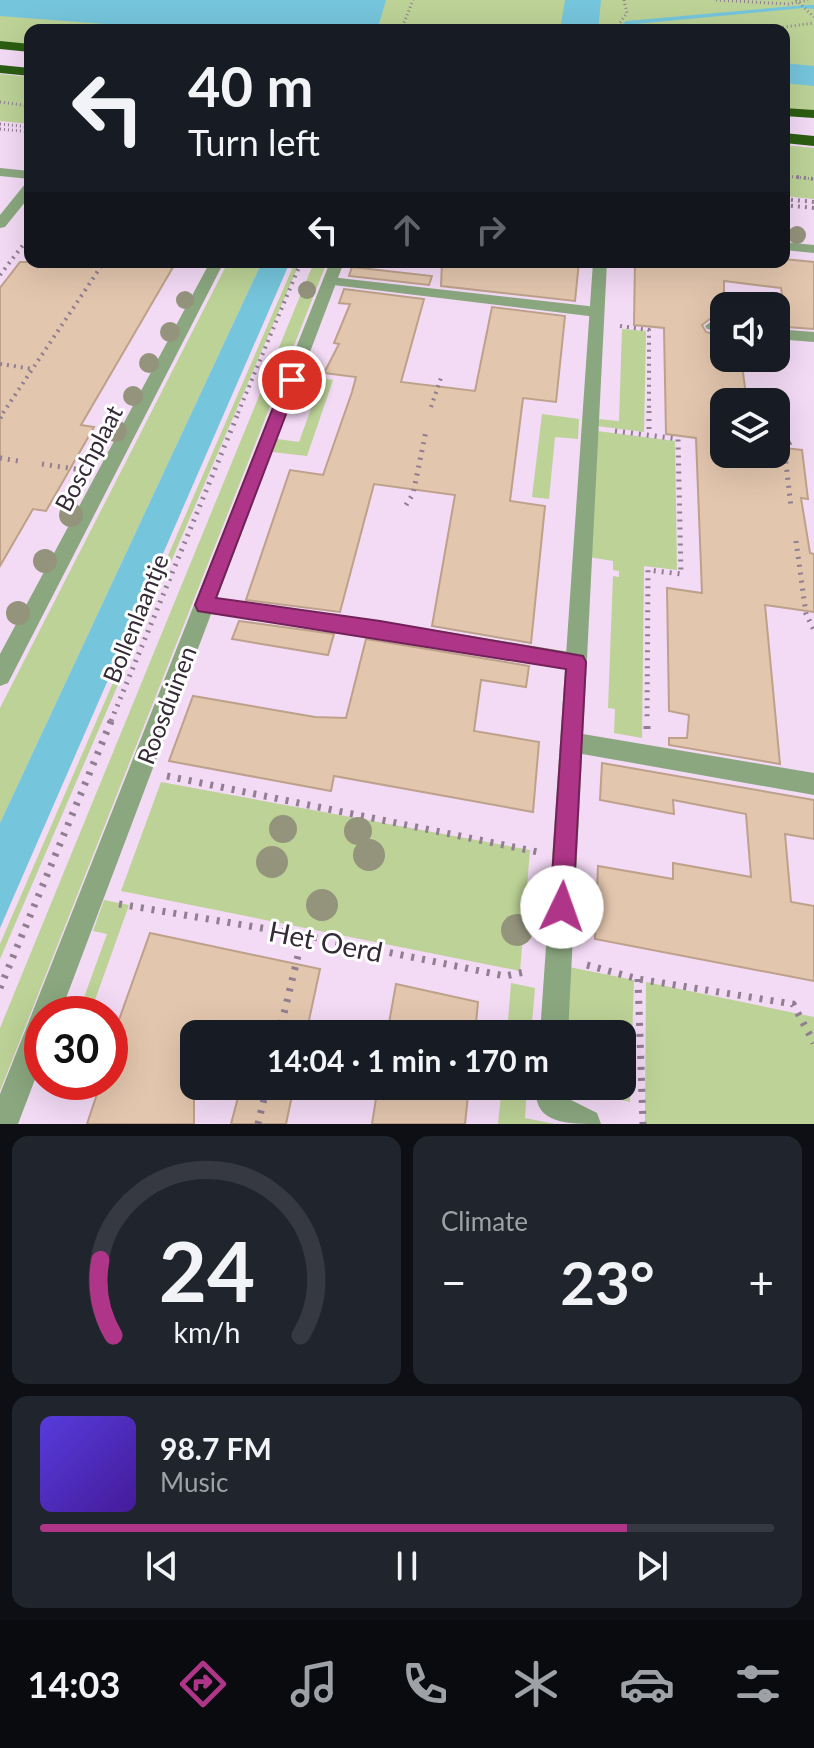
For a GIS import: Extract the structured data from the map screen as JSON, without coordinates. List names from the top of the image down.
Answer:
{
  "streets": {
    "street": ["Boschplaat", "Roosduinen"],
    "path": ["Bollenlaantje", "Het Oerd"]
  },
  "crossings": [
    ["Roosduinen", "Het Oerd"]
  ],
  "page": {
    "turn": ["40 m", "Turn left"],
    "limit": "30",
    "trip": "14:04 · 1 min · 170 m",
    "tile": "Climate",
    "heat": ["−", "23°", "+"],
    "song": ["98.7 FM", "Music"],
    "tabs": "14:03",
    "gauge": ["24", "km/h"]
  }
}
